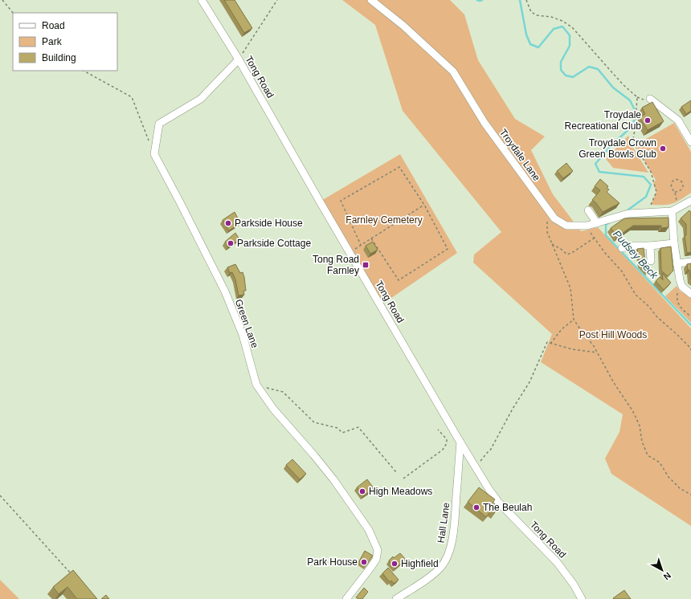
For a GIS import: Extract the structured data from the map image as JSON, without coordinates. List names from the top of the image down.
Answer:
{
  "streets": {
    "street": [
      "Tong Road",
      "Troydale Lane",
      "Green Lane",
      "Hall Lane"
    ]
  },
  "crossings": [
    ["Tong Road", "Green Lane"],
    ["Tong Road", "Hall Lane"]
  ],
  "water": ["Pudsey Beck"],
  "parks": ["Farnley Cemetery", "Post Hill Woods"],
  "places": {
    "other": [
      "Troydale Recreational Club",
      "Troydale Crown Green Bowls Club",
      "Parkside House",
      "Parkside Cottage",
      "High Meadows",
      "The Beulah",
      "Park House",
      "Highfield"
    ],
    "transit": ["Tong Road Farnley"]
  },
  "legend": ["Road", "Park", "Building"],
  "north": "bottom right"
}
